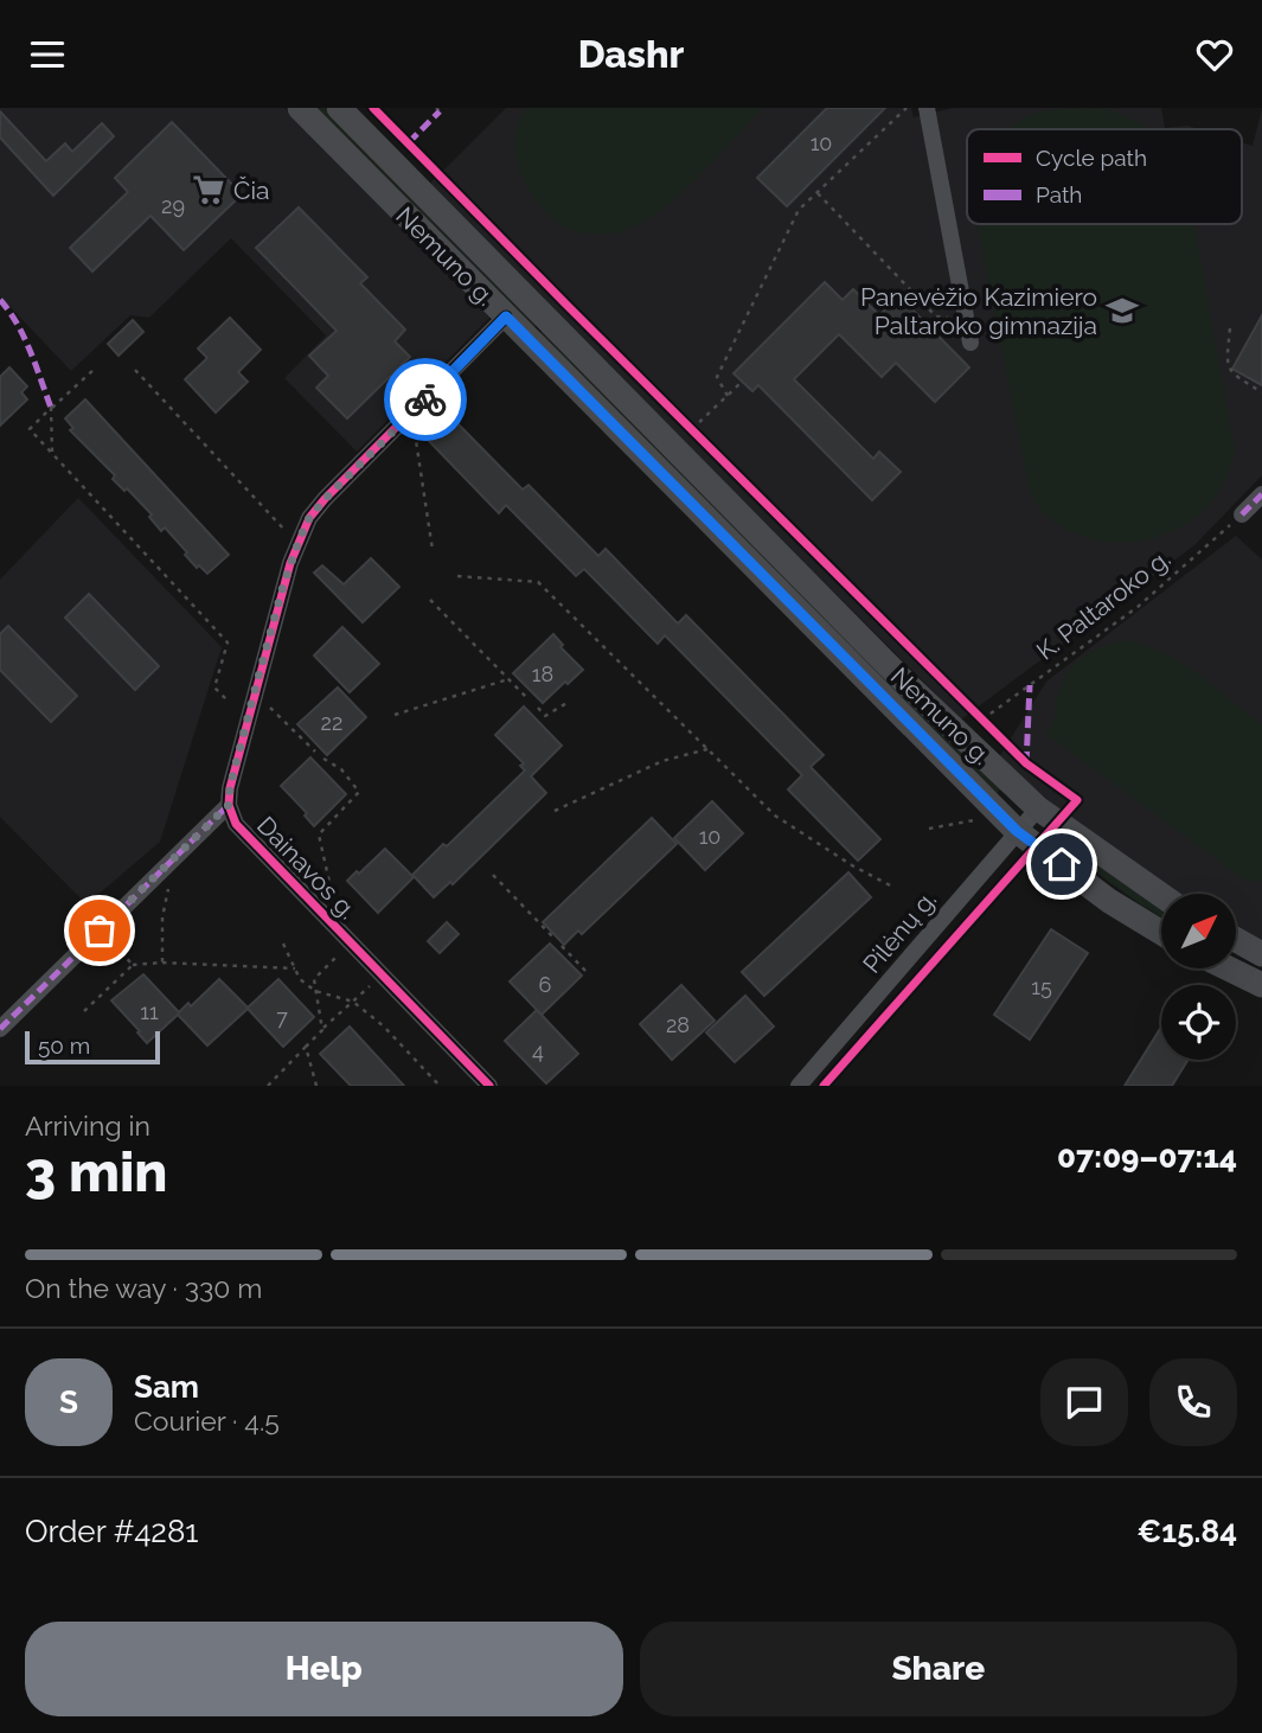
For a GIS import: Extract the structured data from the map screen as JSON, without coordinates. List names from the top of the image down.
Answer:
{
  "streets": {
    "main road": ["Nemuno g."],
    "street": ["Dainavos g.", "Pilėnų g."],
    "path": ["K. Paltaroko g."]
  },
  "crossings": [
    ["Nemuno g.", "Dainavos g."],
    ["Nemuno g.", "Pilėnų g."]
  ],
  "places": {
    "supermarket": ["Čia"],
    "school or university": ["Panevėžio Kazimiero Paltaroko gimnazija"]
  },
  "house_numbers": [
    "10",
    "29",
    "18",
    "22",
    "10",
    "6",
    "15",
    "11",
    "7",
    "28",
    "4"
  ],
  "legend": ["Cycle path", "Path"],
  "scale_bar": "50 m",
  "north": "top right",
  "page": {
    "header": "Dashr",
    "scale": "50 m",
    "heading": ["3 min", "Arriving in", "07:09–07:14"],
    "panel": [
      "Sam",
      "Courier · 4.5",
      "Order #4281",
      "€15.84"
    ],
    "bar": "On the way · 330 m",
    "round": "S",
    "buttons": ["Help", "Share"]
  }
}
